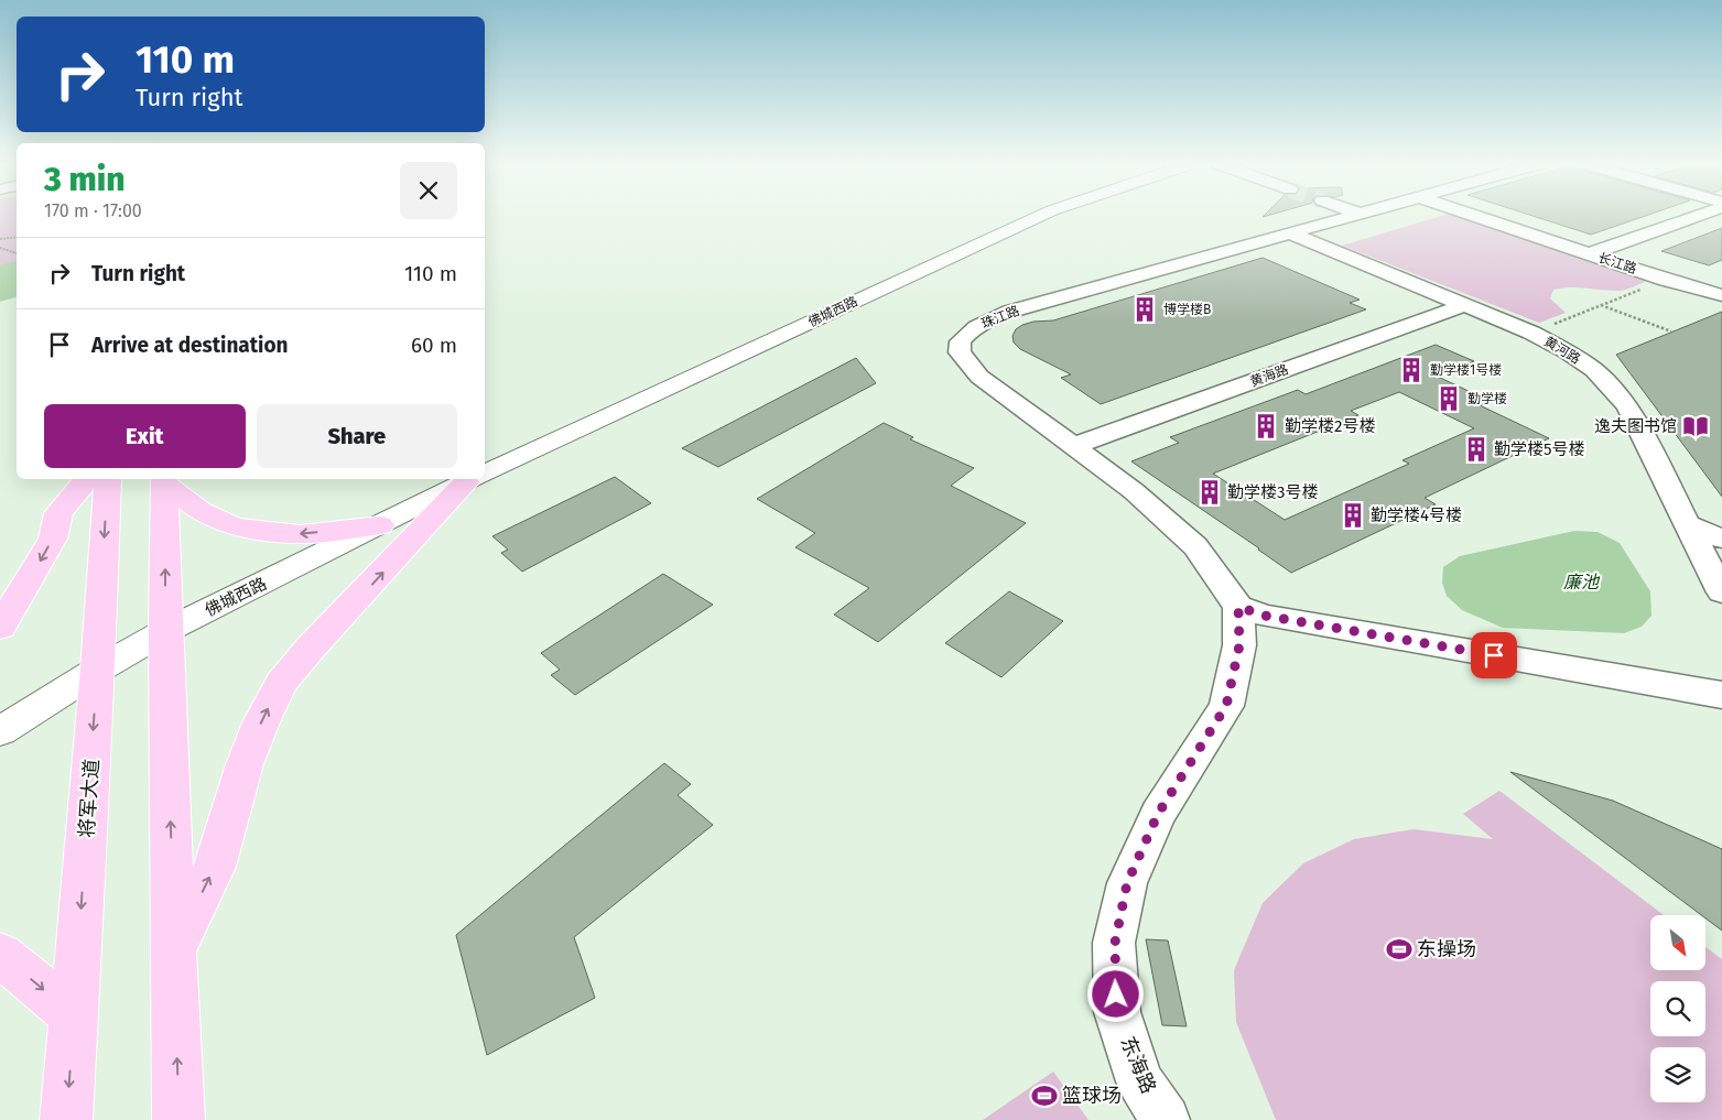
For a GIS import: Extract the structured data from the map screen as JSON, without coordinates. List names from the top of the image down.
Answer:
{
  "streets": {
    "main road": ["佛城西路", "将军大道"],
    "street": [
      "长江路",
      "珠江路",
      "黄河路",
      "黄海路",
      "东海路"
    ]
  },
  "crossings": [
    ["佛城西路", "将军大道"],
    ["珠江路", "黄河路"],
    ["珠江路", "黄海路"],
    ["珠江路", "东海路"],
    ["黄河路", "黄海路"]
  ],
  "water": ["廉池"],
  "places": {
    "building": [
      "博学楼B",
      "勤学楼1号楼",
      "勤学楼",
      "勤学楼2号楼",
      "勤学楼5号楼",
      "勤学楼3号楼",
      "勤学楼4号楼"
    ],
    "library": ["逸夫图书馆"],
    "sports": ["东操场", "篮球场"]
  },
  "north": "bottom right",
  "page": {
    "turn": ["110 m", "Turn right"],
    "heading": ["3 min", "170 m · 17:00"],
    "list": [
      {
        "name": "Turn right",
        "value": "110 m"
      },
      {
        "name": "Arrive at destination",
        "value": "60 m"
      }
    ],
    "buttons": ["Exit", "Share"]
  }
}
